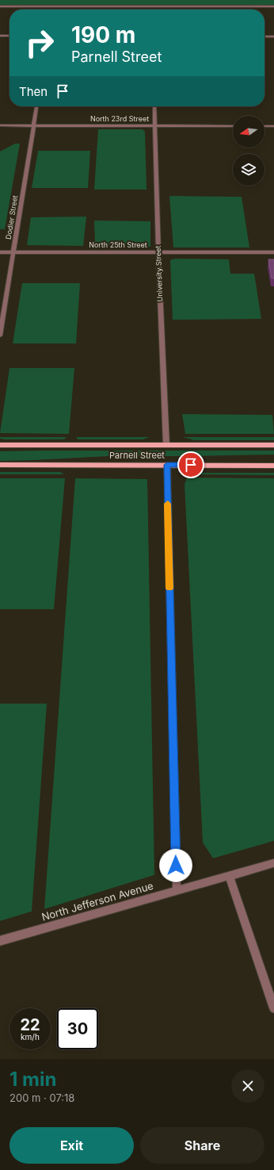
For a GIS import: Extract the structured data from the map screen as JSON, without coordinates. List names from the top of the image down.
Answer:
{
  "streets": {
    "main road": ["Parnell Street"],
    "street": [
      "North 23rd Street",
      "Dodier Street",
      "North 25th Street",
      "University Street",
      "North Jefferson Avenue"
    ]
  },
  "crossings": [
    ["North 23rd Street", "Dodier Street"],
    ["North 23rd Street", "University Street"],
    ["Dodier Street", "North 25th Street"],
    ["North 25th Street", "University Street"],
    ["University Street", "Parnell Street"]
  ],
  "north": "left",
  "page": {
    "turn": ["190 m", "Parnell Street"],
    "then": "Then",
    "speed": "22 km/h",
    "limit": "30",
    "heading": ["1 min", "200 m · 07:18"],
    "buttons": ["Exit", "Share"]
  }
}
